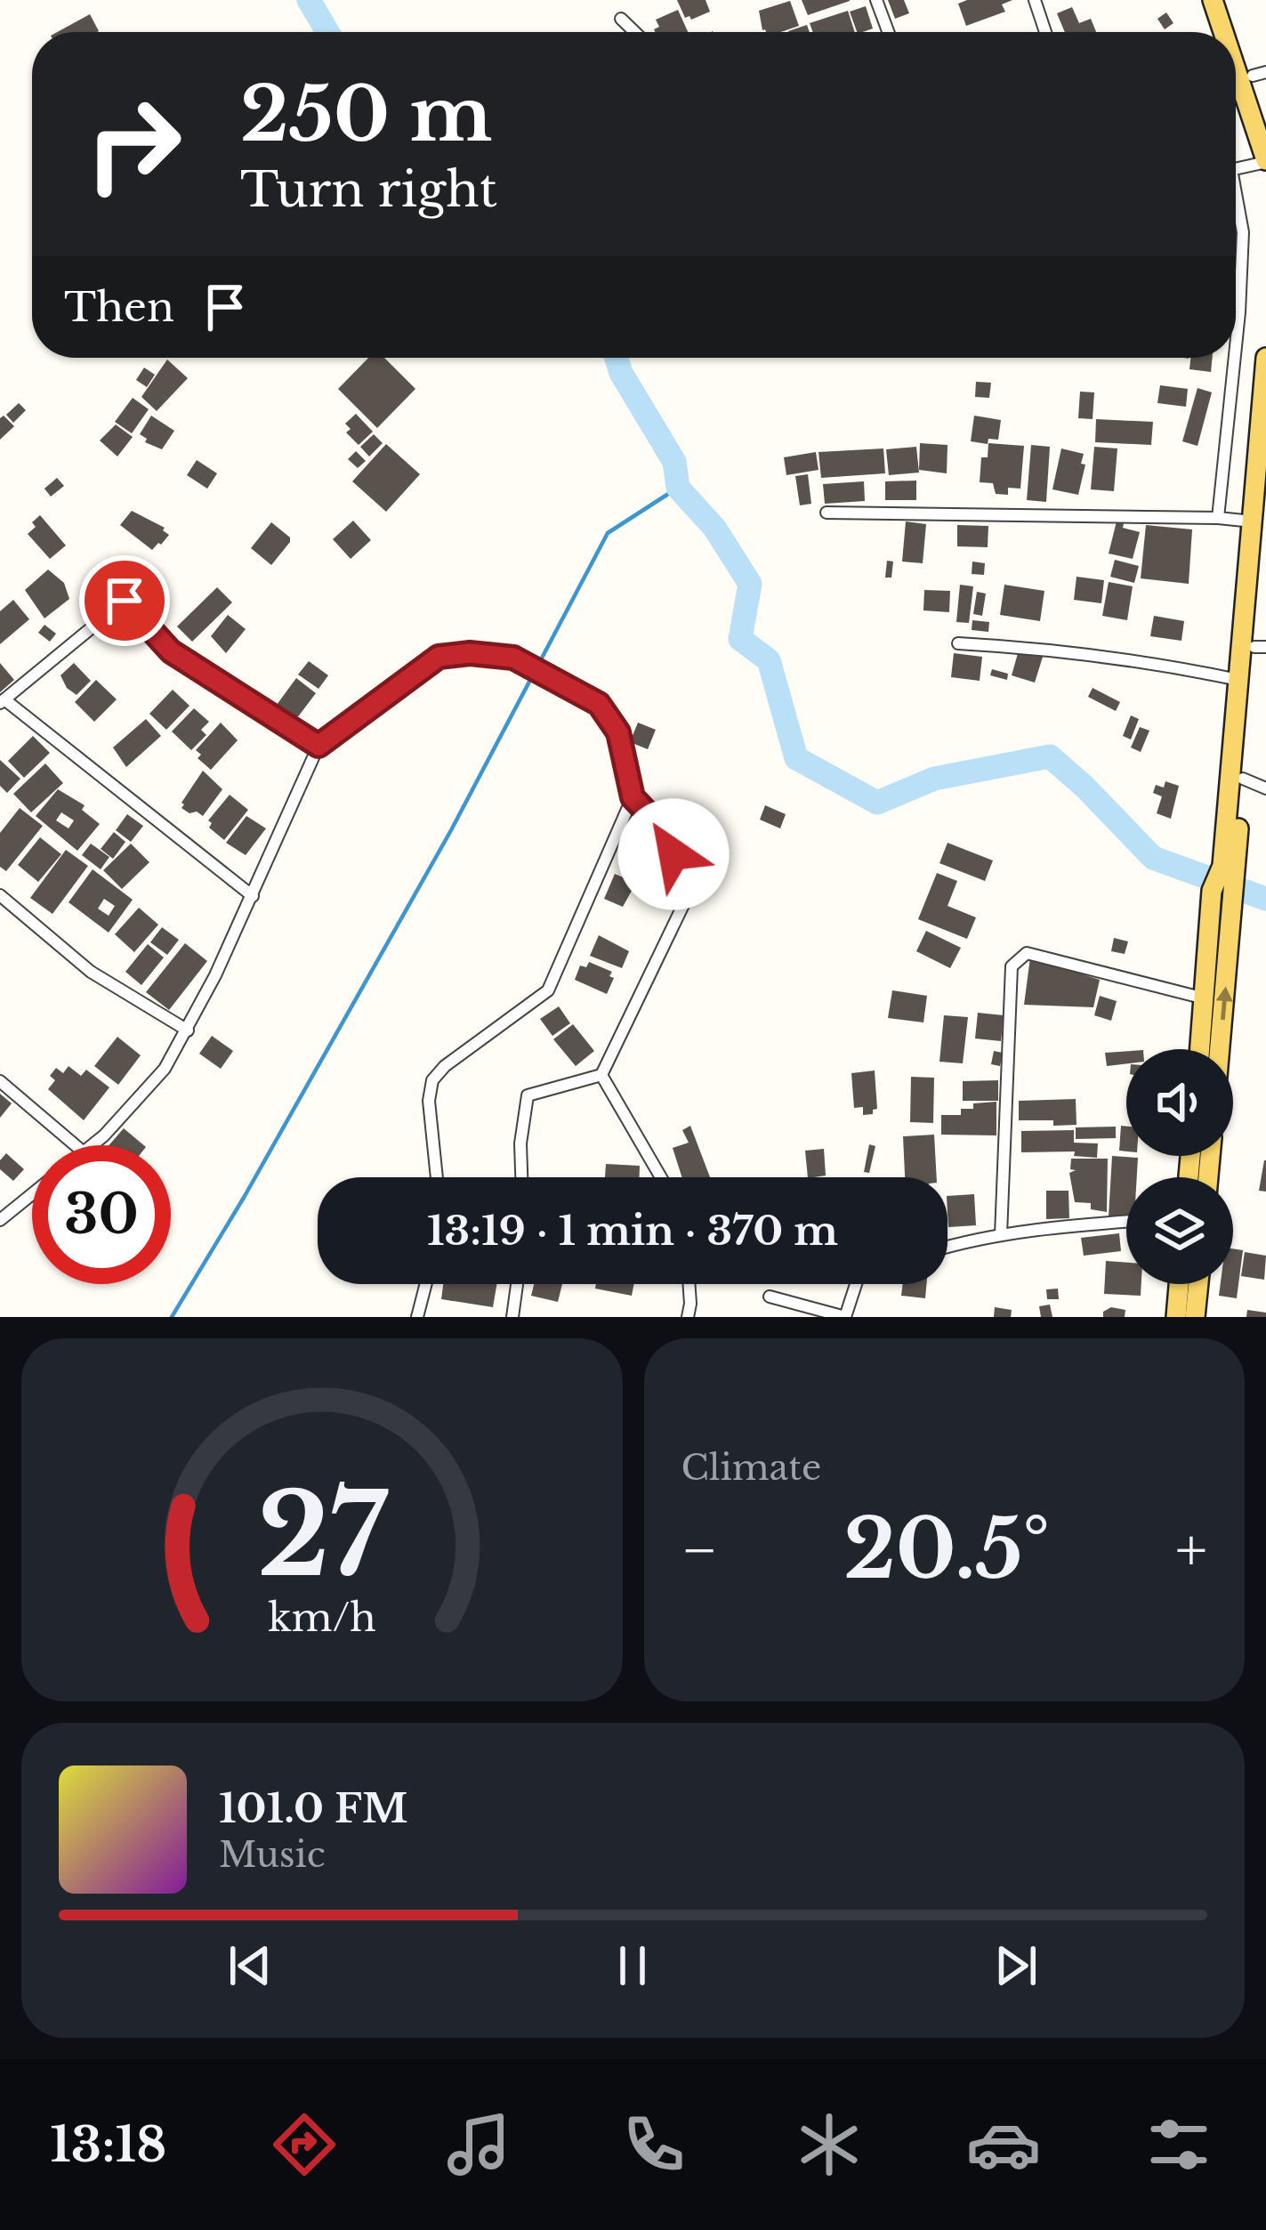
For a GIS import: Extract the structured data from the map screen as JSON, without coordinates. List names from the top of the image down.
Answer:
{
  "page": {
    "turn": ["250 m", "Turn right"],
    "then": "Then",
    "limit": "30",
    "trip": "13:19 · 1 min · 370 m",
    "tile": "Climate",
    "heat": ["−", "20.5°", "+"],
    "song": ["101.0 FM", "Music"],
    "tabs": "13:18",
    "gauge": ["27", "km/h"]
  }
}
